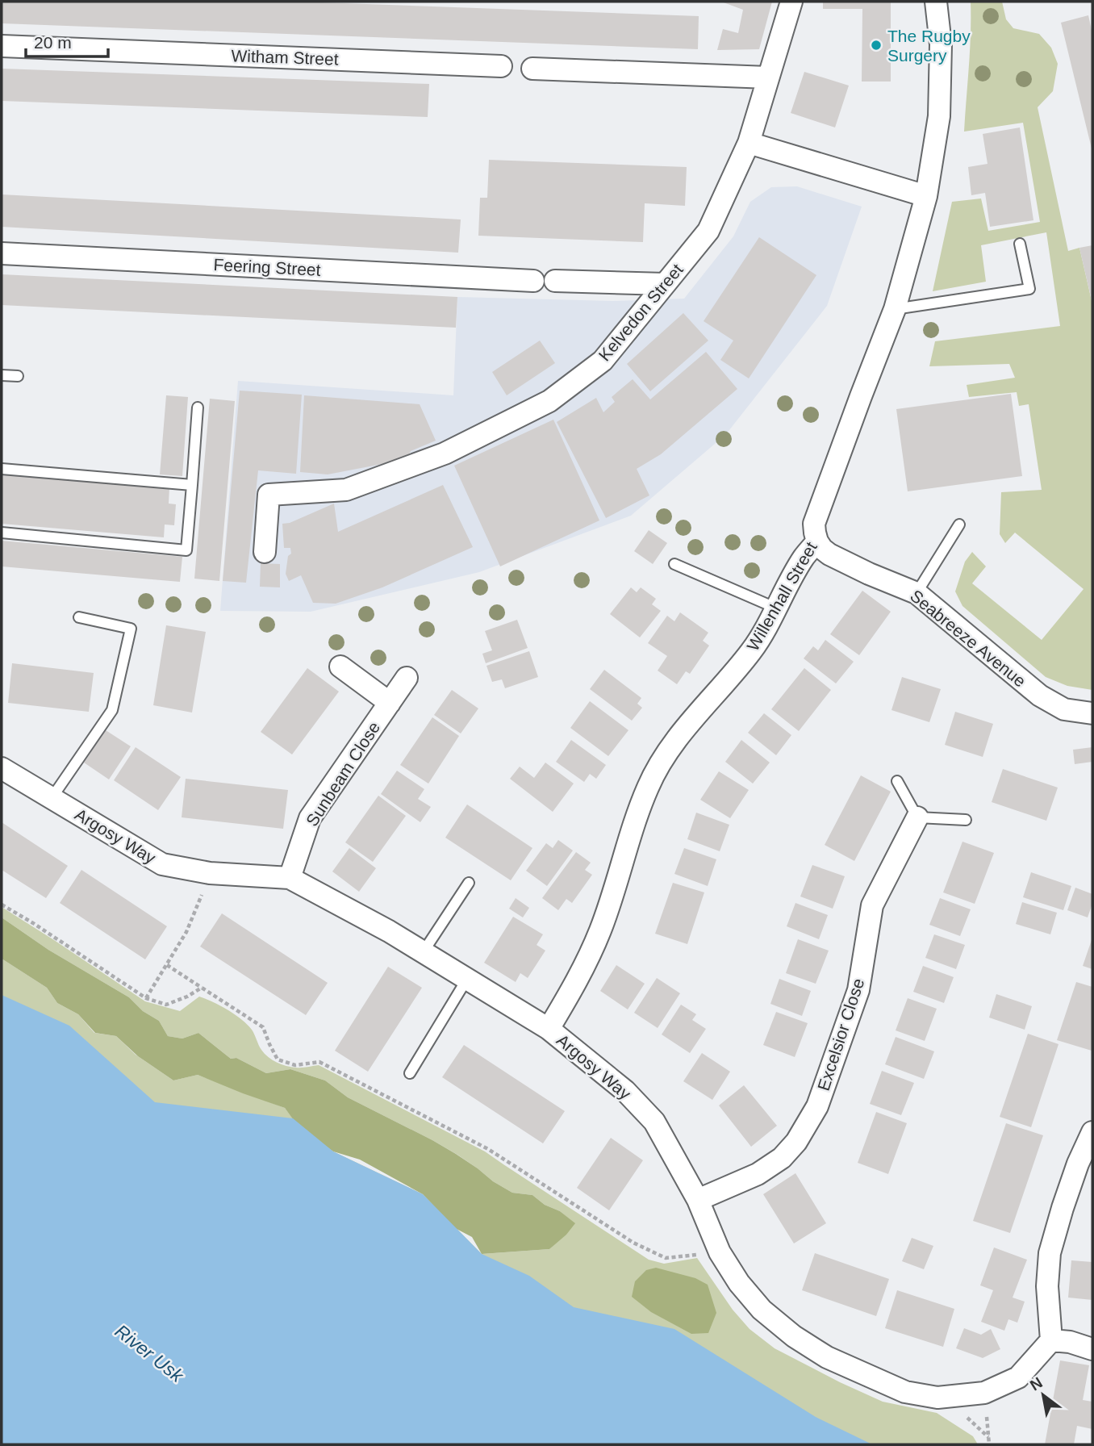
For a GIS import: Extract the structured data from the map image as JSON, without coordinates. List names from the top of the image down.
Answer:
{
  "streets": {
    "street": [
      "Witham Street",
      "Feering Street",
      "Kelvedon Street",
      "Willenhall Street",
      "Seabreeze Avenue",
      "Sunbeam Close",
      "Argosy Way",
      "Excelsior Close"
    ]
  },
  "crossings": [
    ["Willenhall Street", "Seabreeze Avenue"],
    ["Willenhall Street", "Argosy Way"],
    ["Sunbeam Close", "Argosy Way"],
    ["Argosy Way", "Excelsior Close"]
  ],
  "water": ["River Usk"],
  "places": ["The Rugby Surgery"],
  "scale_bar": "20 m",
  "north": "top left"
}
